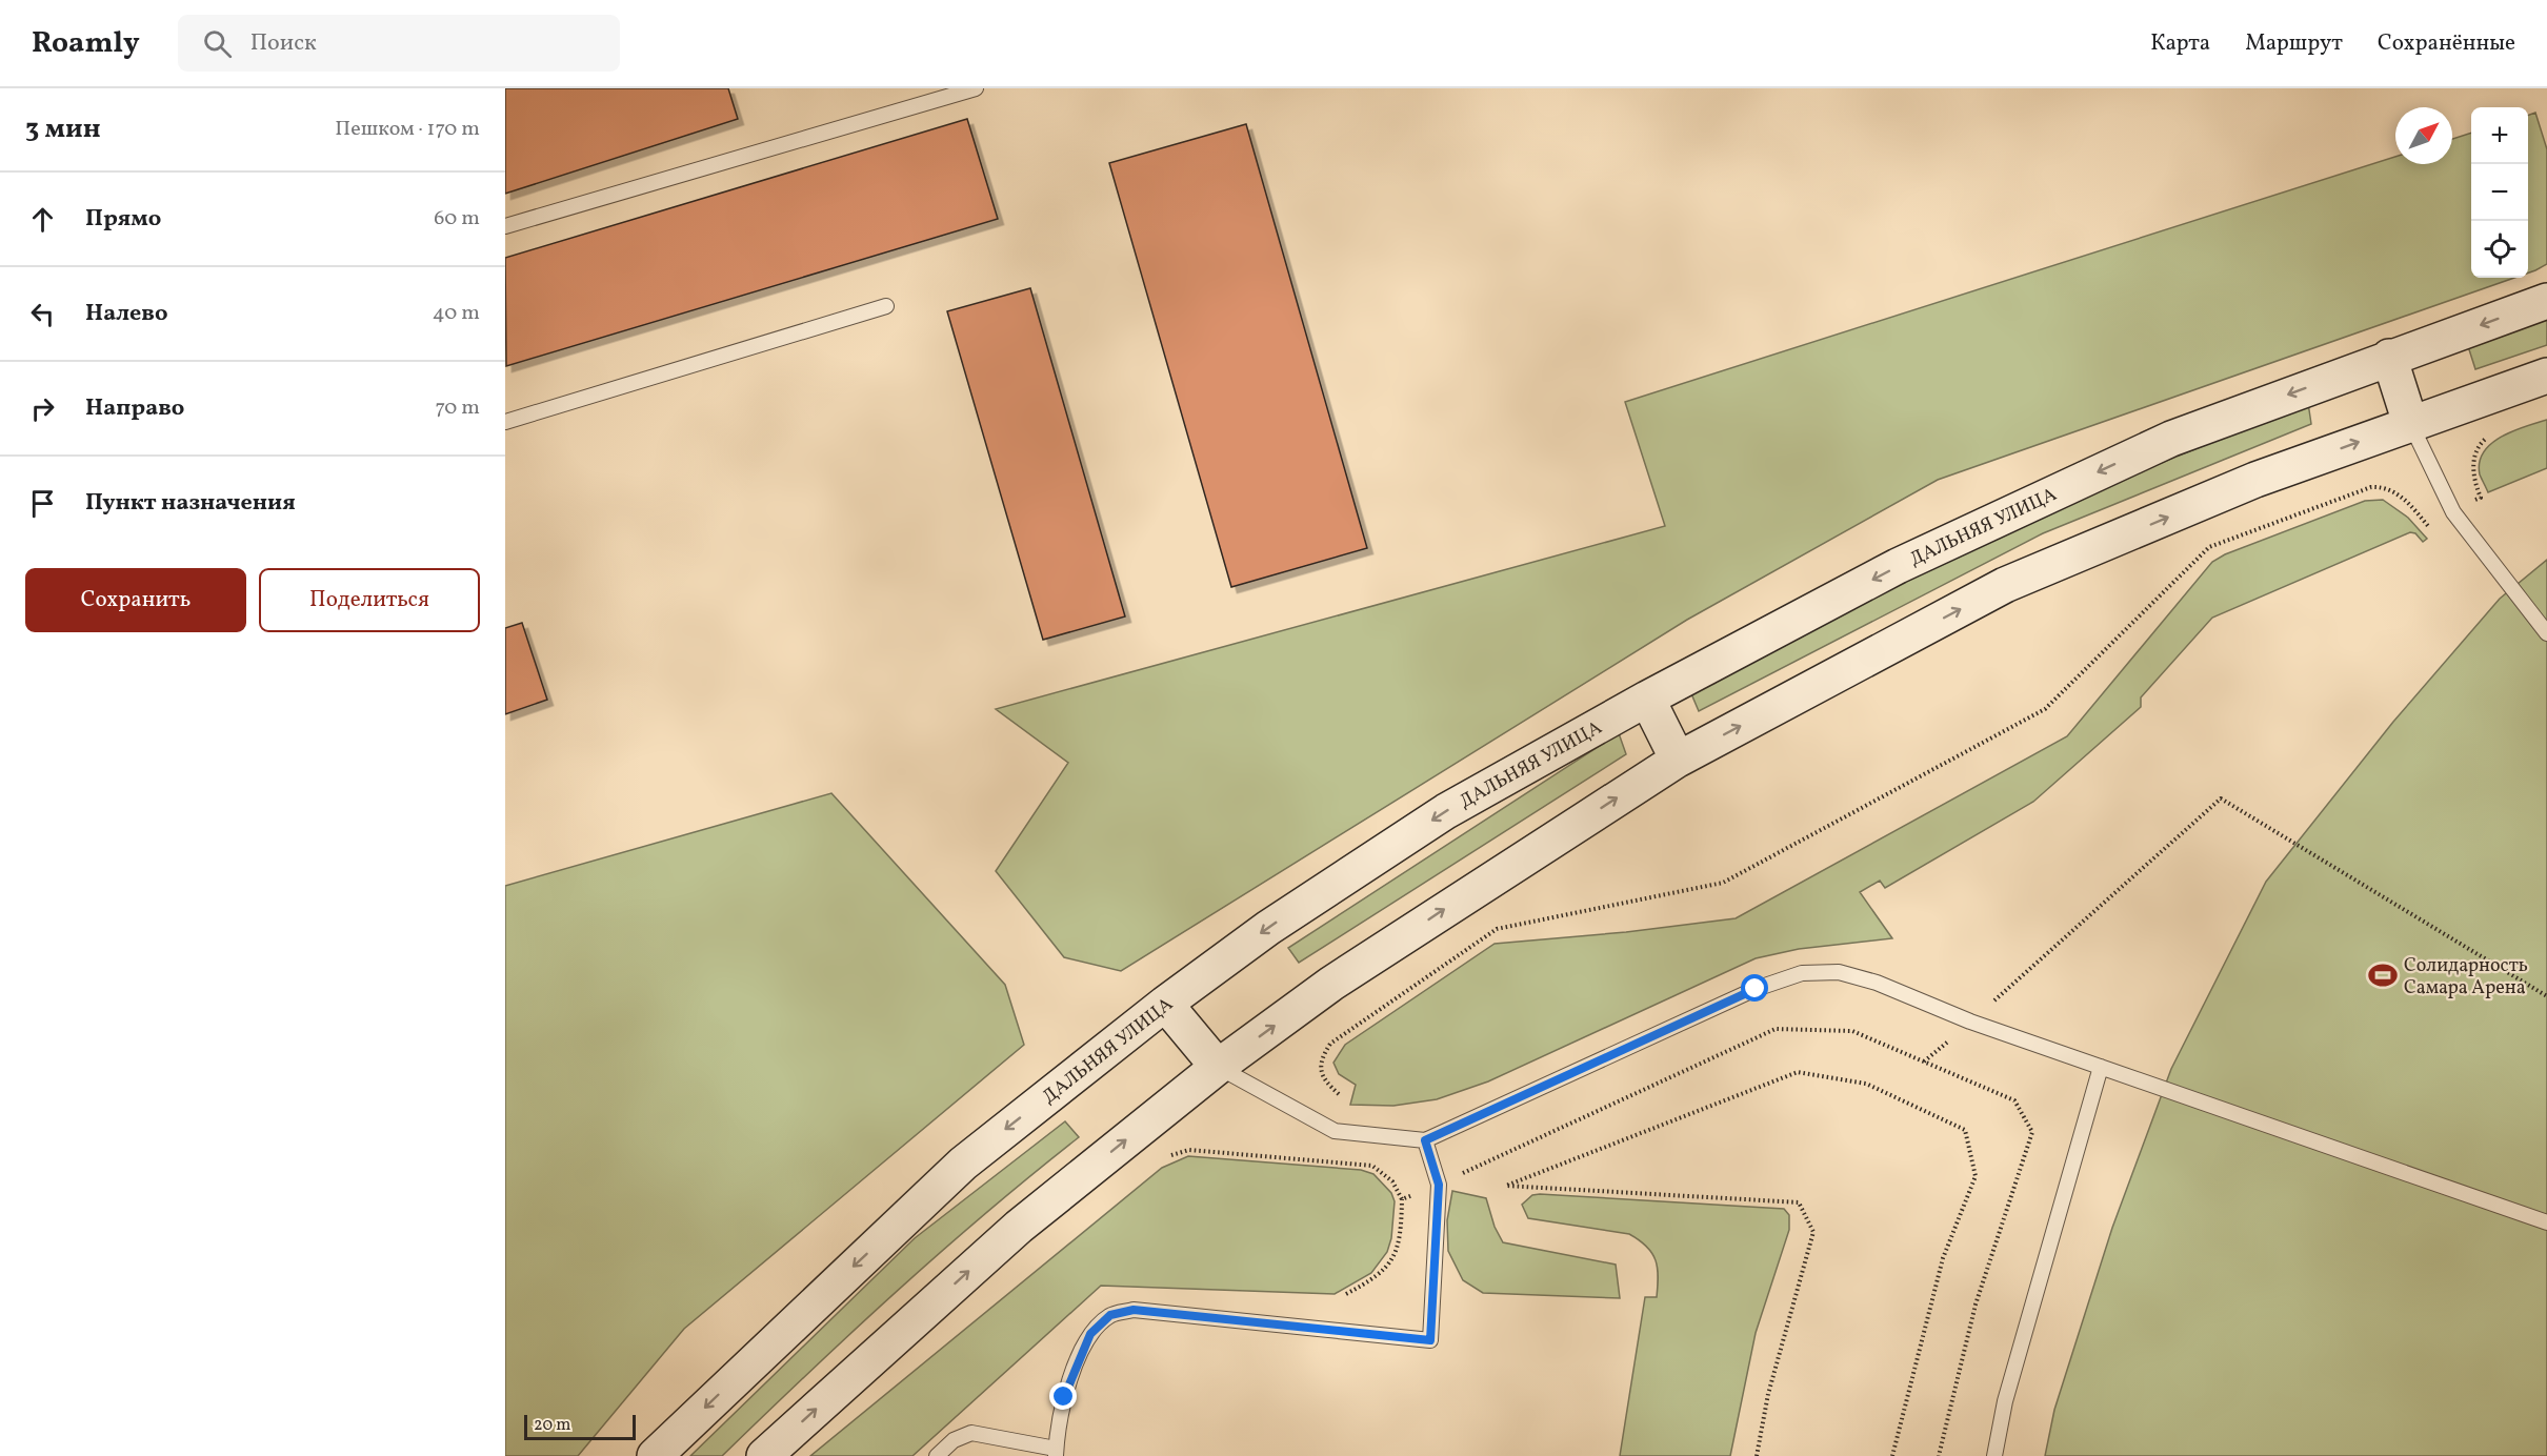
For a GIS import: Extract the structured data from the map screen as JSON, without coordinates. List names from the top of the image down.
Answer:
{
  "streets": {
    "main road": ["ДАЛЬНЯЯ УЛИЦА"]
  },
  "places": {
    "sports": ["Солидарность Самара Арена"]
  },
  "scale_bar": "20 m",
  "north": "top right",
  "page": {
    "header": "Roamly",
    "search": "Поиск",
    "nav": ["Карта", "Маршрут", "Сохранённые"],
    "heading": ["3 мин", "Пешком · 170 m"],
    "map_buttons": ["+", "−"],
    "list": [
      ["Прямо", "60 m"],
      ["Налево", "40 m"],
      ["Направо", "70 m"],
      "Пункт назначения"
    ],
    "buttons": ["Сохранить", "Поделиться"],
    "scale": "20 m"
  }
}
